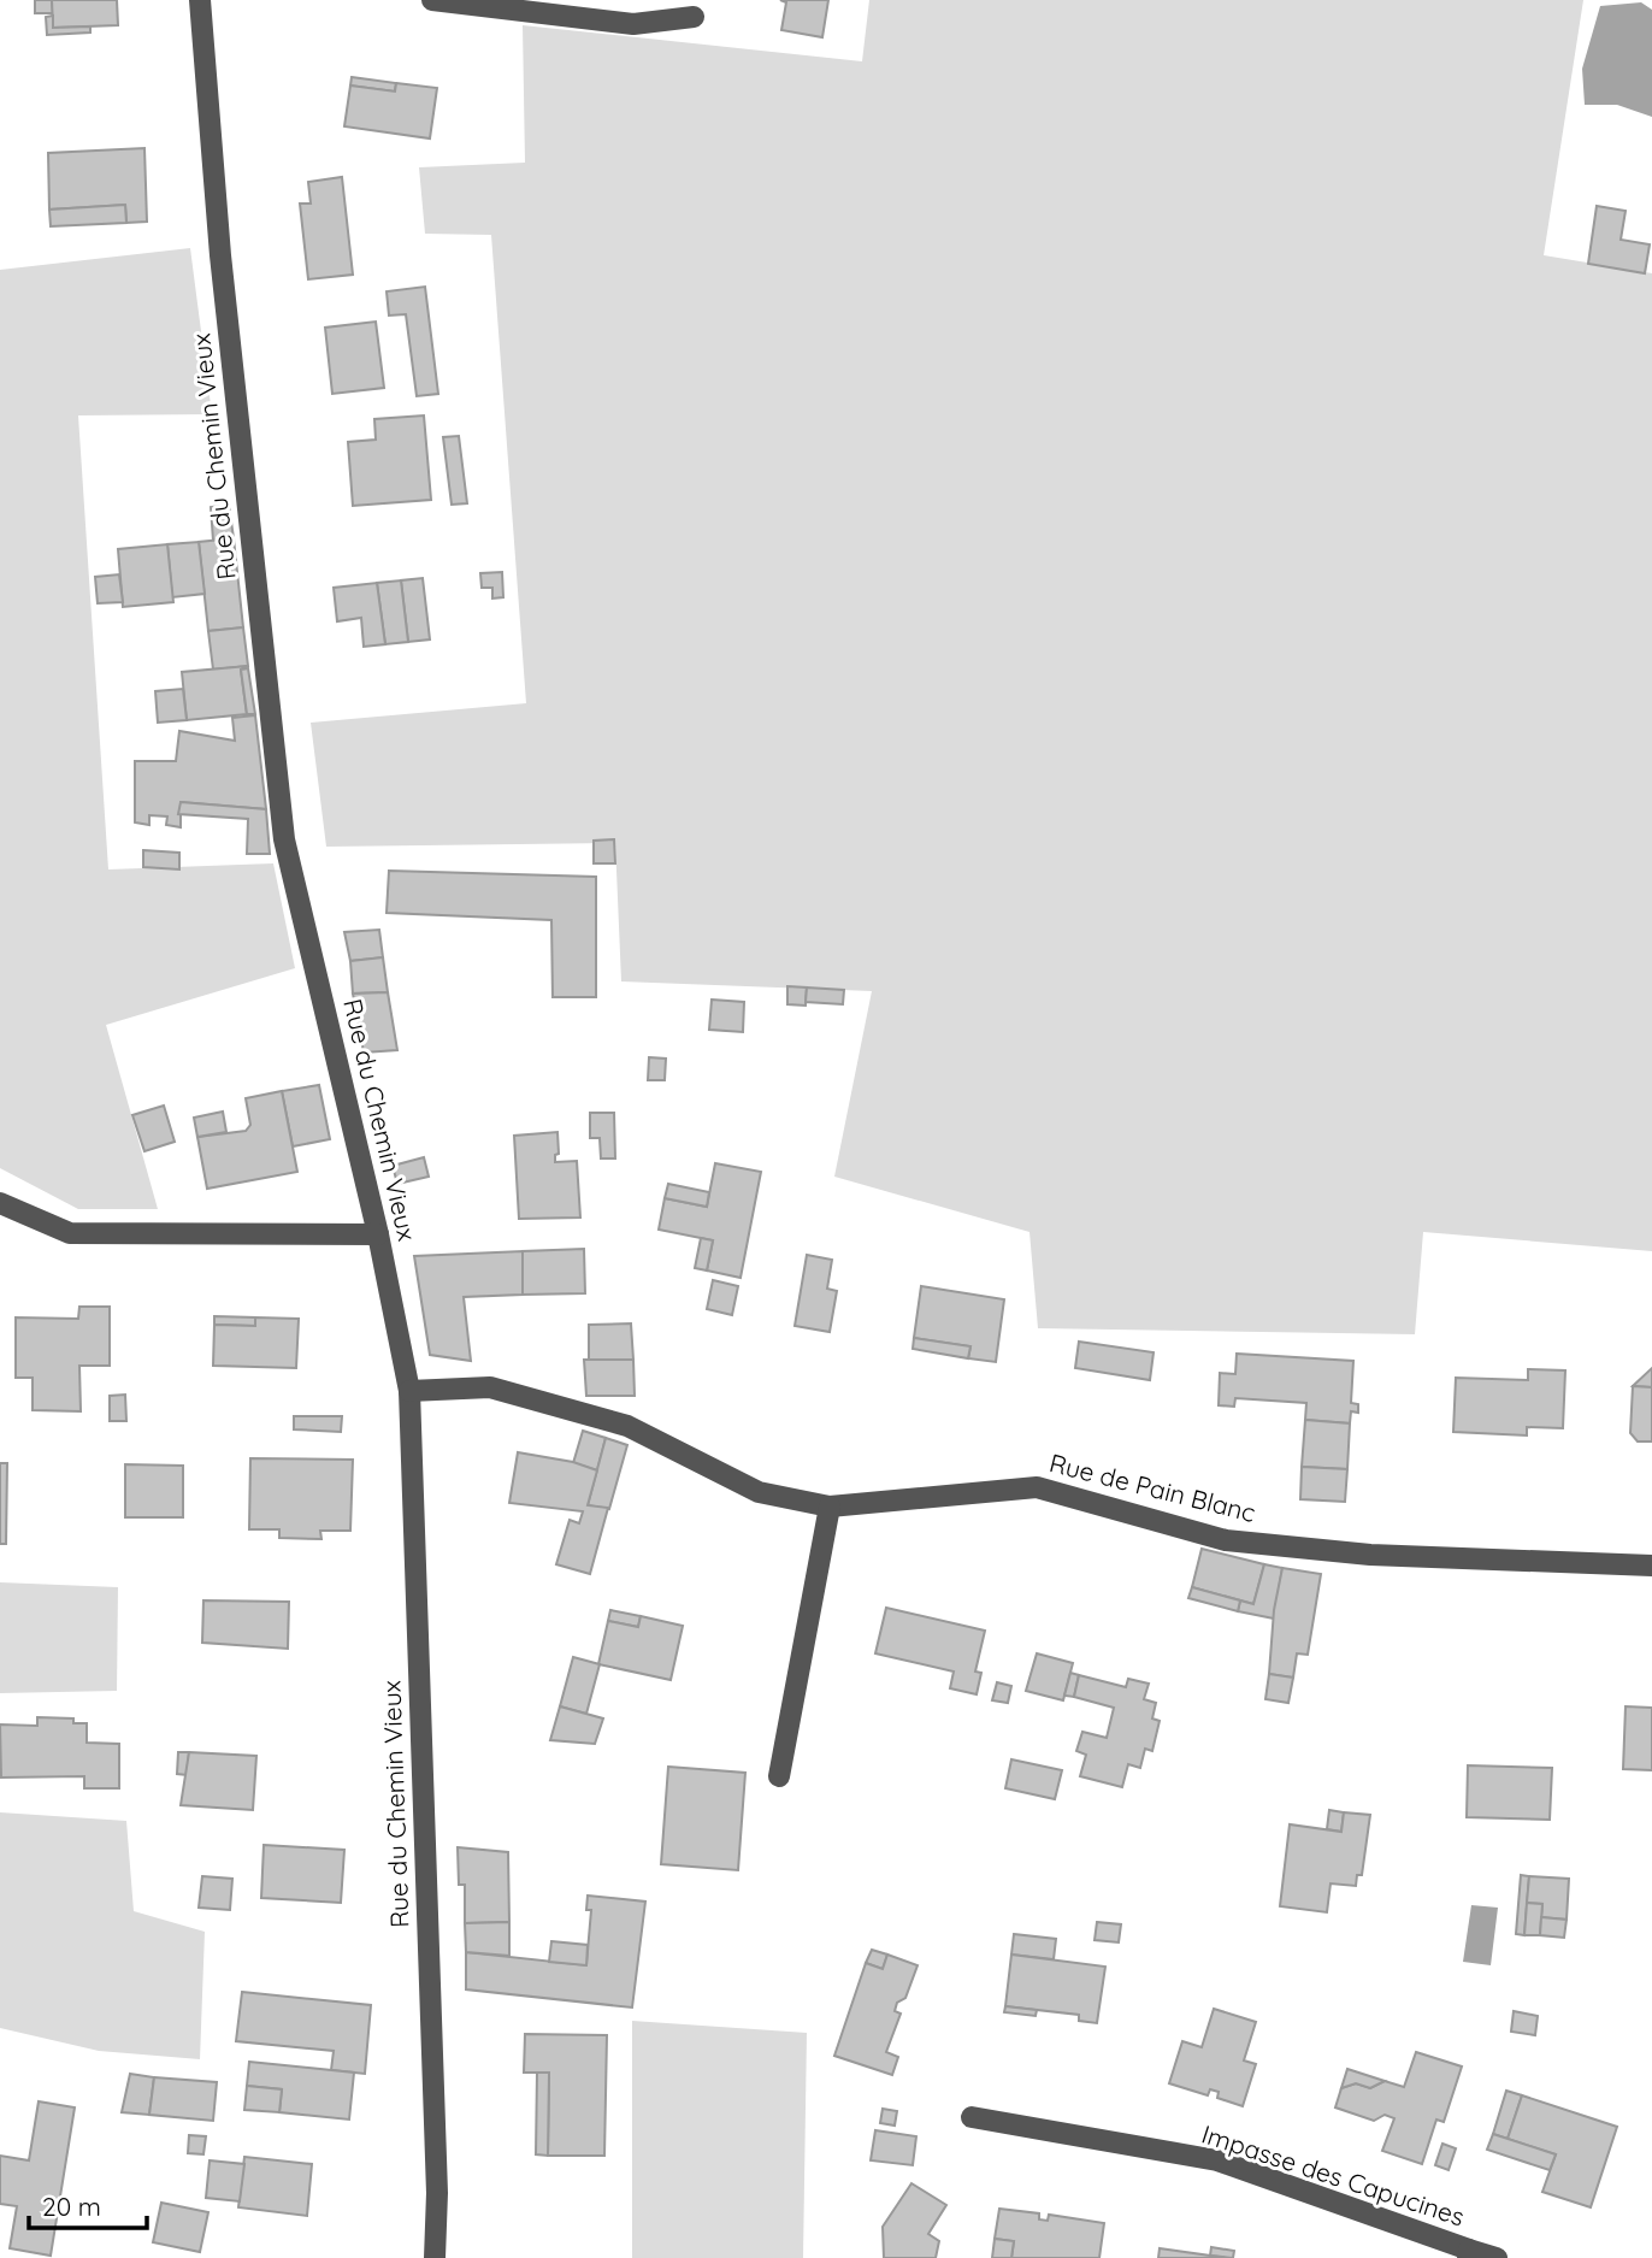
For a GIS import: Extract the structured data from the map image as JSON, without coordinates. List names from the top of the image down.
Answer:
{
  "streets": {
    "street": ["Rue du Chemin Vieux", "Rue de Pain Blanc", "Impasse des Capucines"]
  },
  "crossings": [
    ["Rue du Chemin Vieux", "Rue de Pain Blanc"]
  ],
  "scale_bar": "20 m"
}
